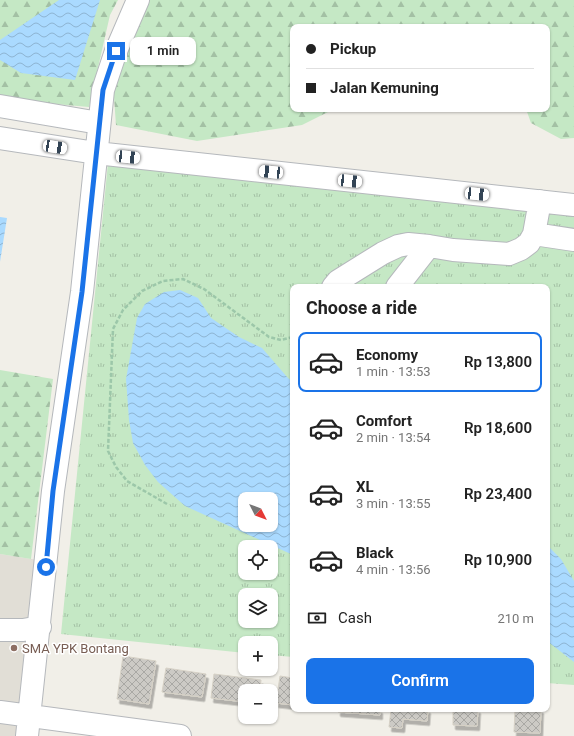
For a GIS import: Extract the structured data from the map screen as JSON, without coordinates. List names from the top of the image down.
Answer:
{
  "places": ["SMA YPK Bontang"],
  "north": "bottom right",
  "page": {
    "banner": ["Pickup", "Jalan Kemuning"],
    "bubble": "1 min",
    "heading": "Choose a ride",
    "list": [
      {
        "name": "Economy",
        "note": "1 min · 13:53",
        "value": "Rp 13,800"
      },
      {
        "name": "Comfort",
        "note": "2 min · 13:54",
        "value": "Rp 18,600"
      },
      {
        "name": "XL",
        "note": "3 min · 13:55",
        "value": "Rp 23,400"
      },
      {
        "name": "Black",
        "note": "4 min · 13:56",
        "value": "Rp 10,900"
      }
    ],
    "map_buttons": ["+", "−"],
    "pay": ["Cash", "210 m"],
    "buttons": "Confirm"
  }
}
